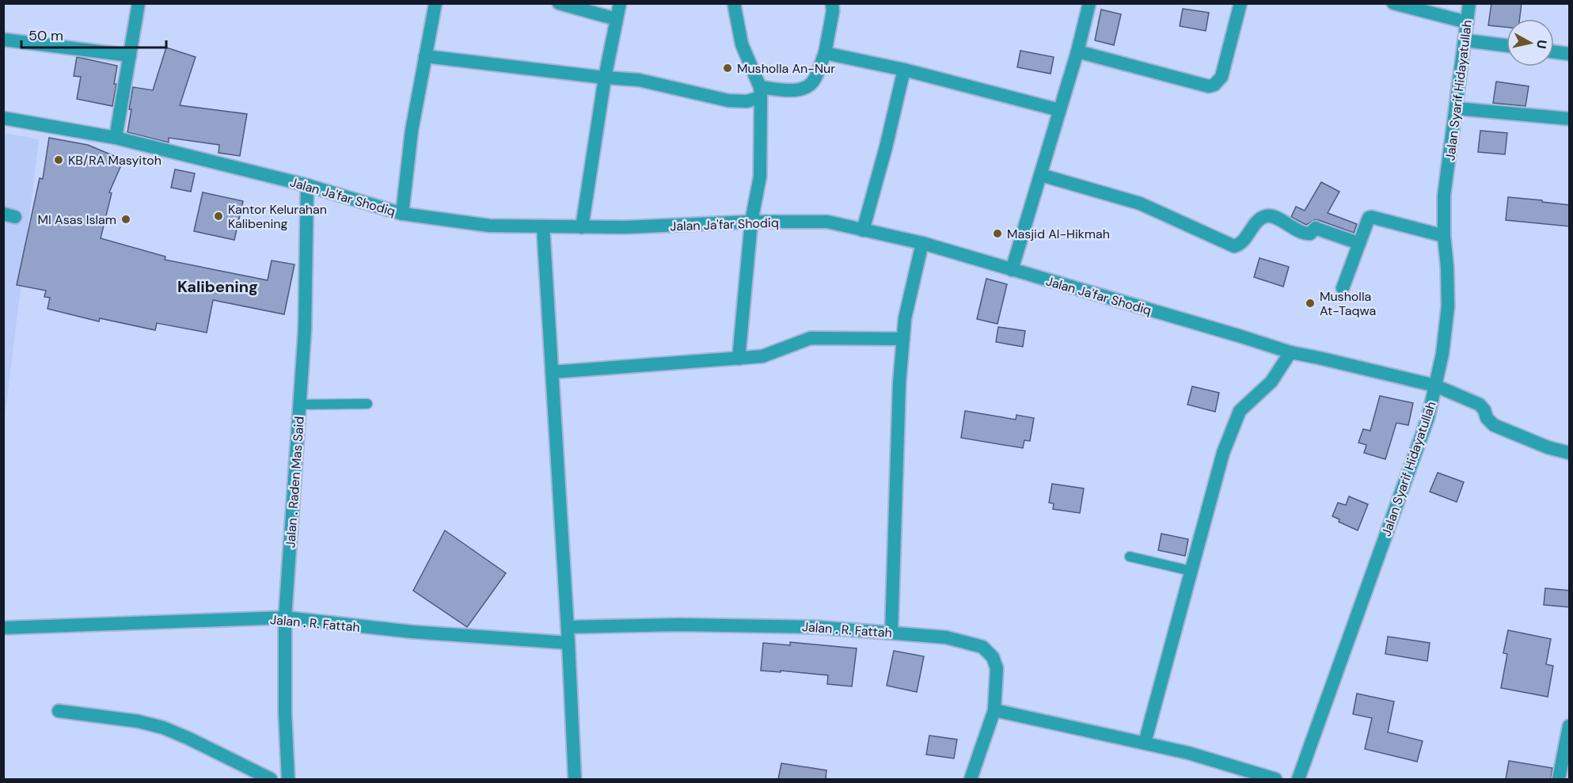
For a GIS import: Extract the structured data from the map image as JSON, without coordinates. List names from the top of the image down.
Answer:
{
  "streets": {
    "street": [
      "Jalan Syarif Hidayatullah",
      "Jalan Ja'far Shodiq",
      "Jalan . Raden Mas Said",
      "Jalan . R. Fattah"
    ]
  },
  "crossings": [
    ["Jalan Syarif Hidayatullah", "Jalan Ja'far Shodiq"],
    ["Jalan Ja'far Shodiq", "Jalan . Raden Mas Said"],
    ["Jalan . Raden Mas Said", "Jalan . R. Fattah"]
  ],
  "districts": ["Kalibening"],
  "places": [
    "Musholla An-Nur",
    "KB/RA Masyitoh",
    "Kantor Kelurahan Kalibening",
    "MI Asas Islam",
    "Masjid Al-Hikmah",
    "Musholla At-Taqwa"
  ],
  "scale_bar": "50 m",
  "north": "right"
}
